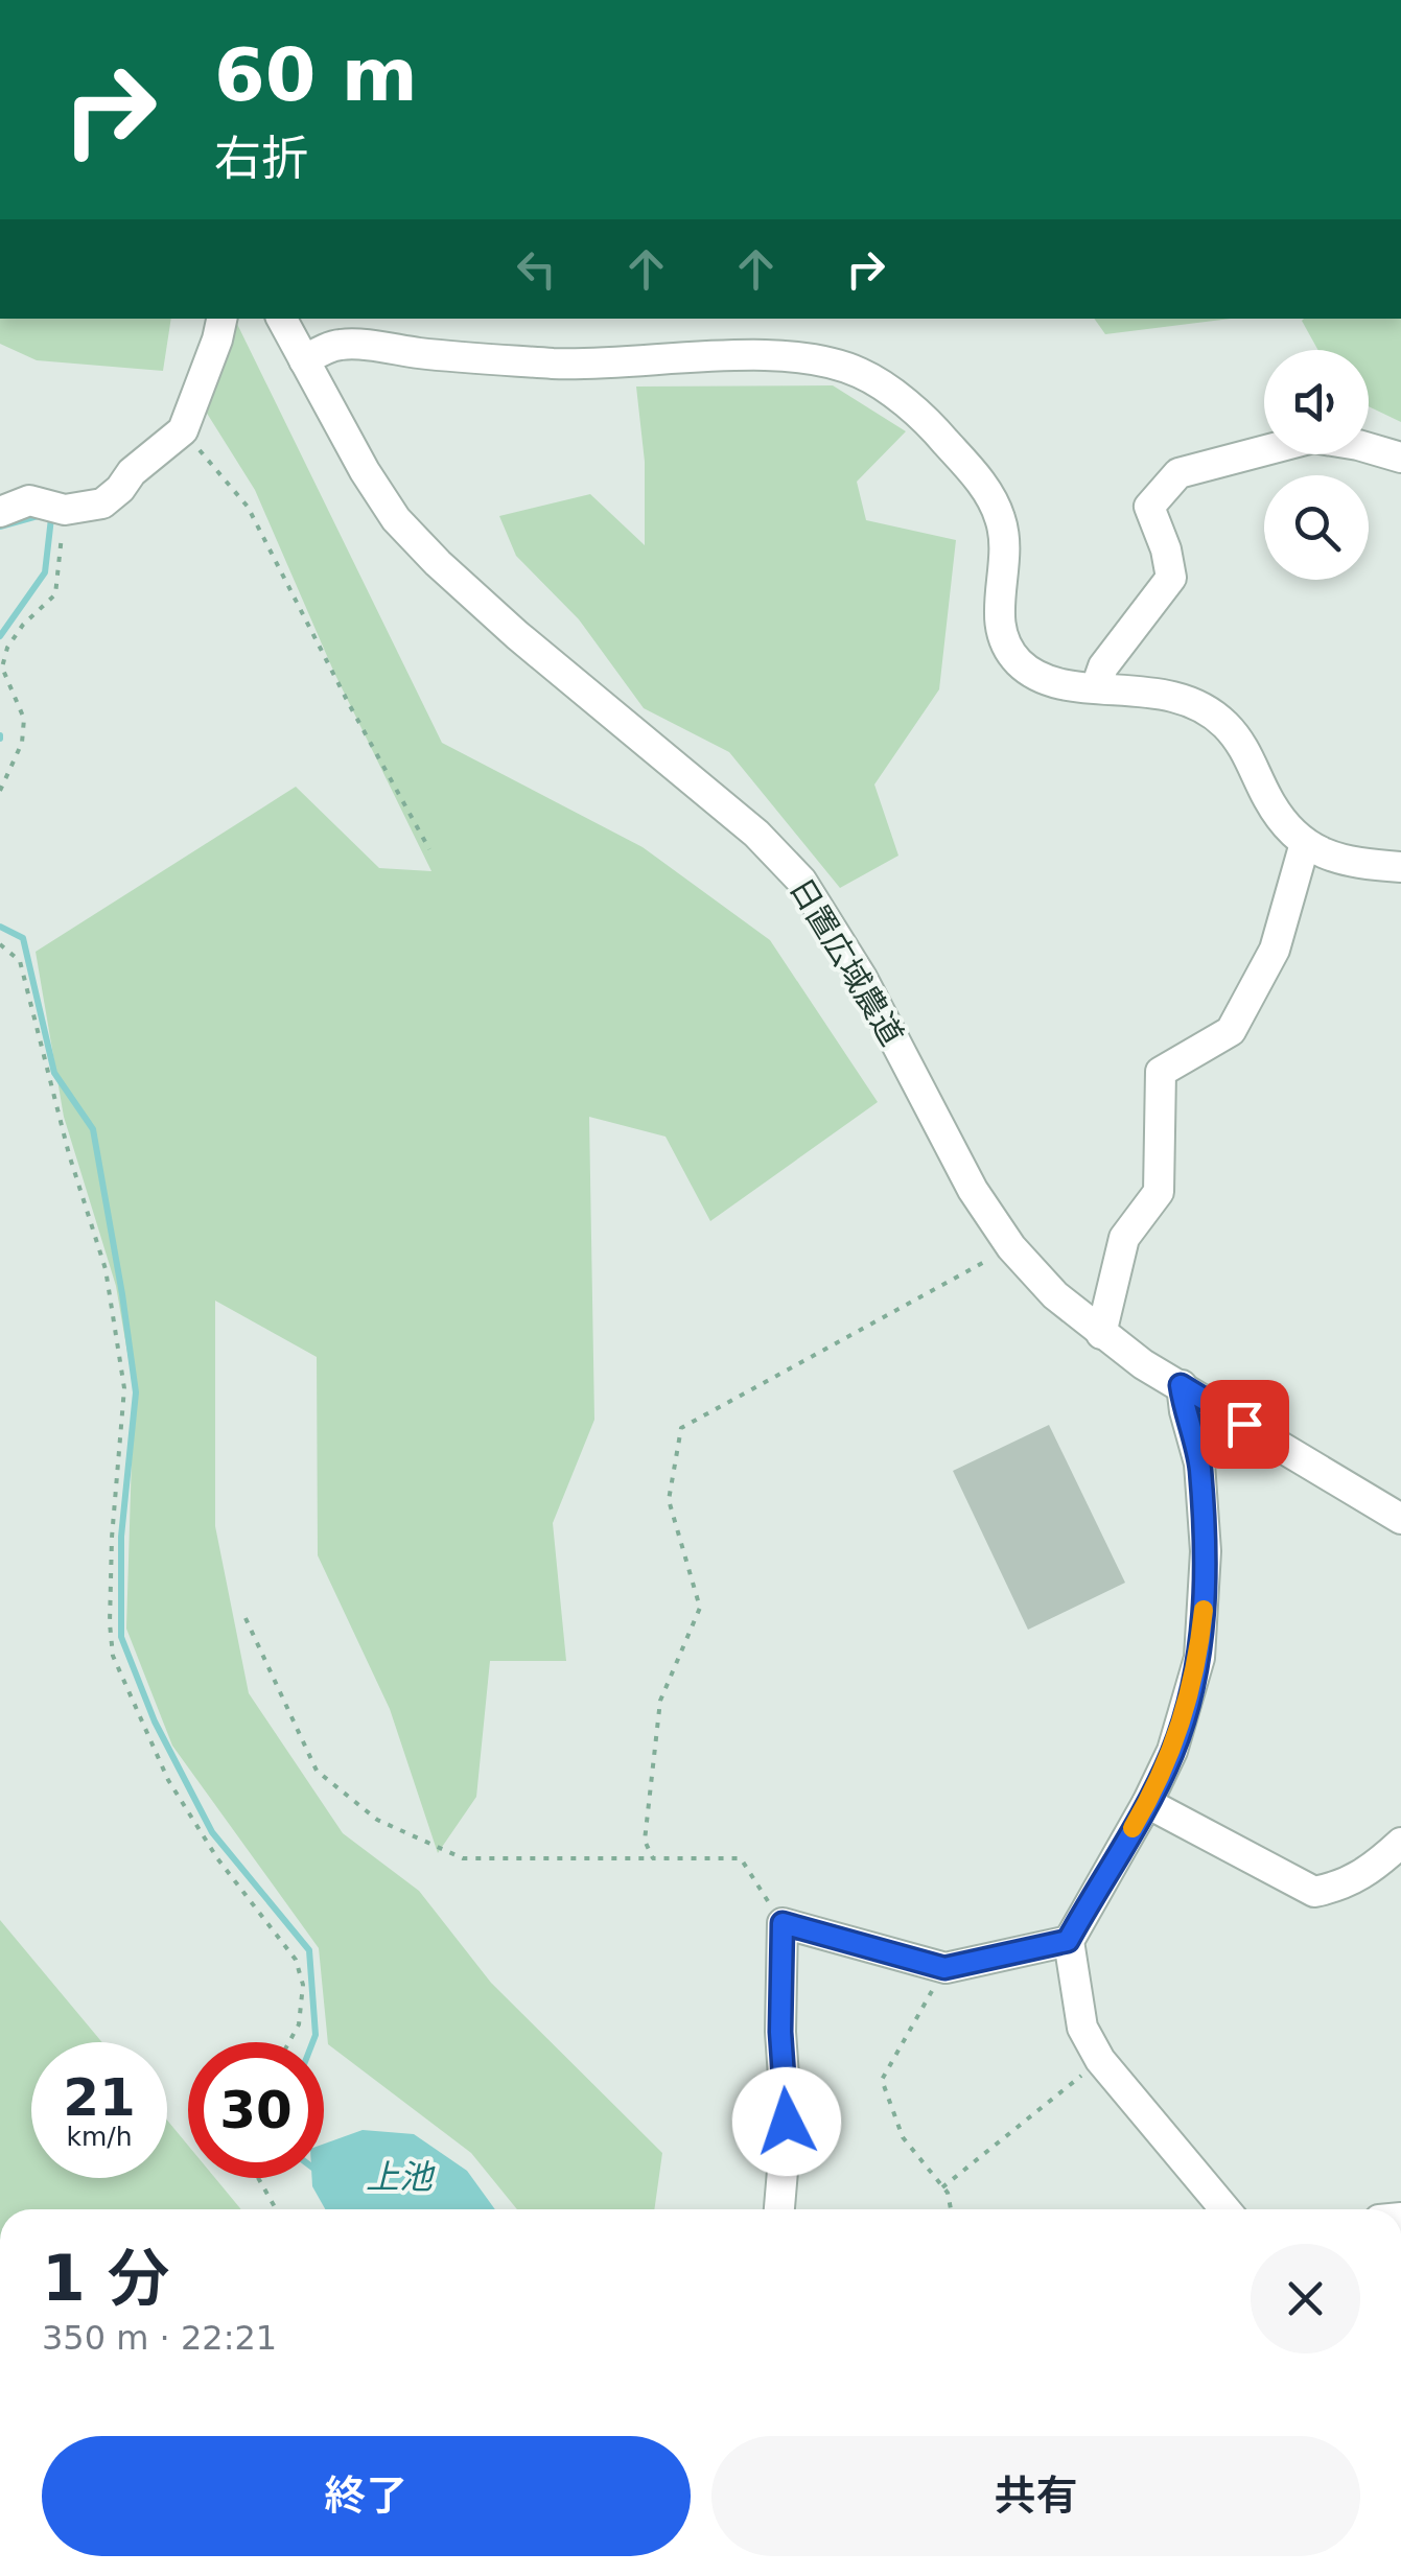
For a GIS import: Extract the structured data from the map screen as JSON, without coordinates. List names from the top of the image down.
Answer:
{
  "streets": {
    "street": ["日置広域農道"]
  },
  "water": ["上池"],
  "page": {
    "turn": ["60 m", "右折"],
    "speed": "21 km/h",
    "limit": "30",
    "heading": ["1 分", "350 m · 22:21"],
    "buttons": ["終了", "共有"]
  }
}
